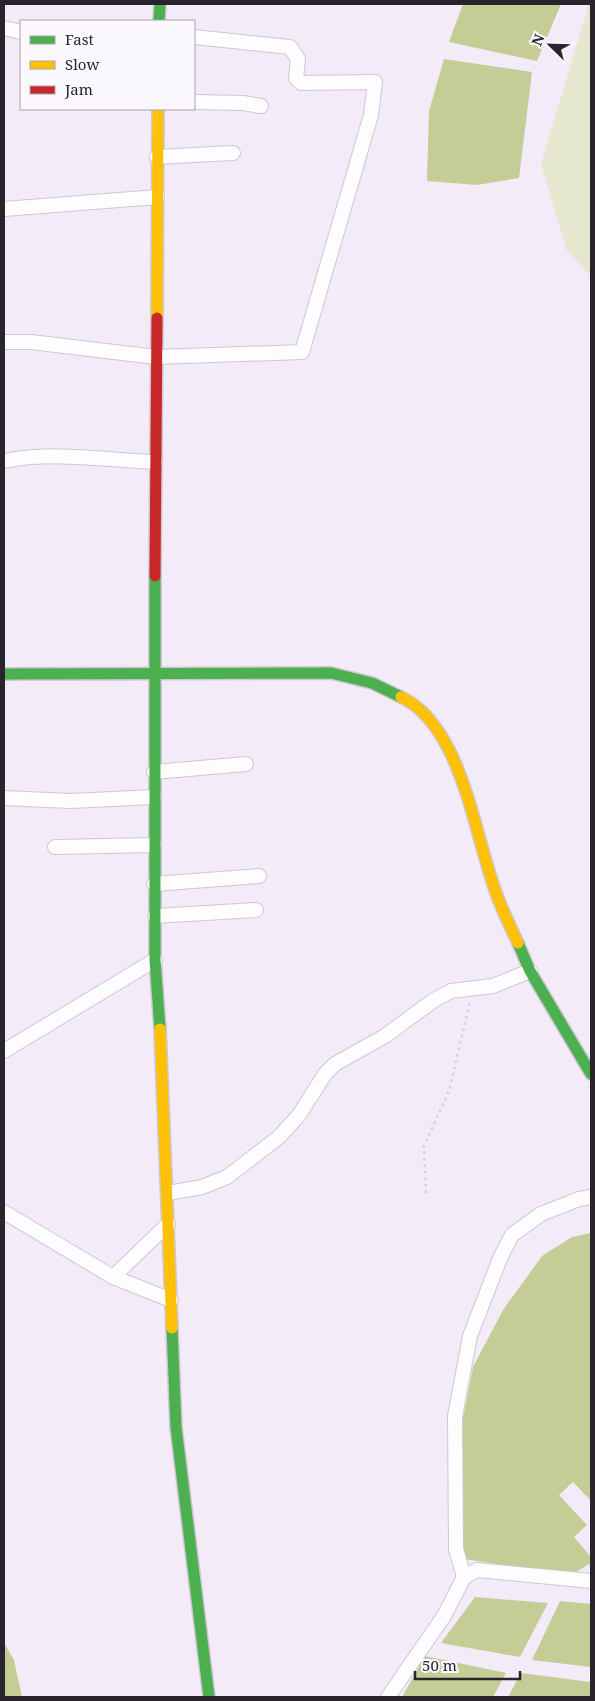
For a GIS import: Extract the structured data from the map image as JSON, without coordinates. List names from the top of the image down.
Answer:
{
  "legend": ["Fast", "Slow", "Jam"],
  "scale_bar": "50 m",
  "north": "top left"
}
